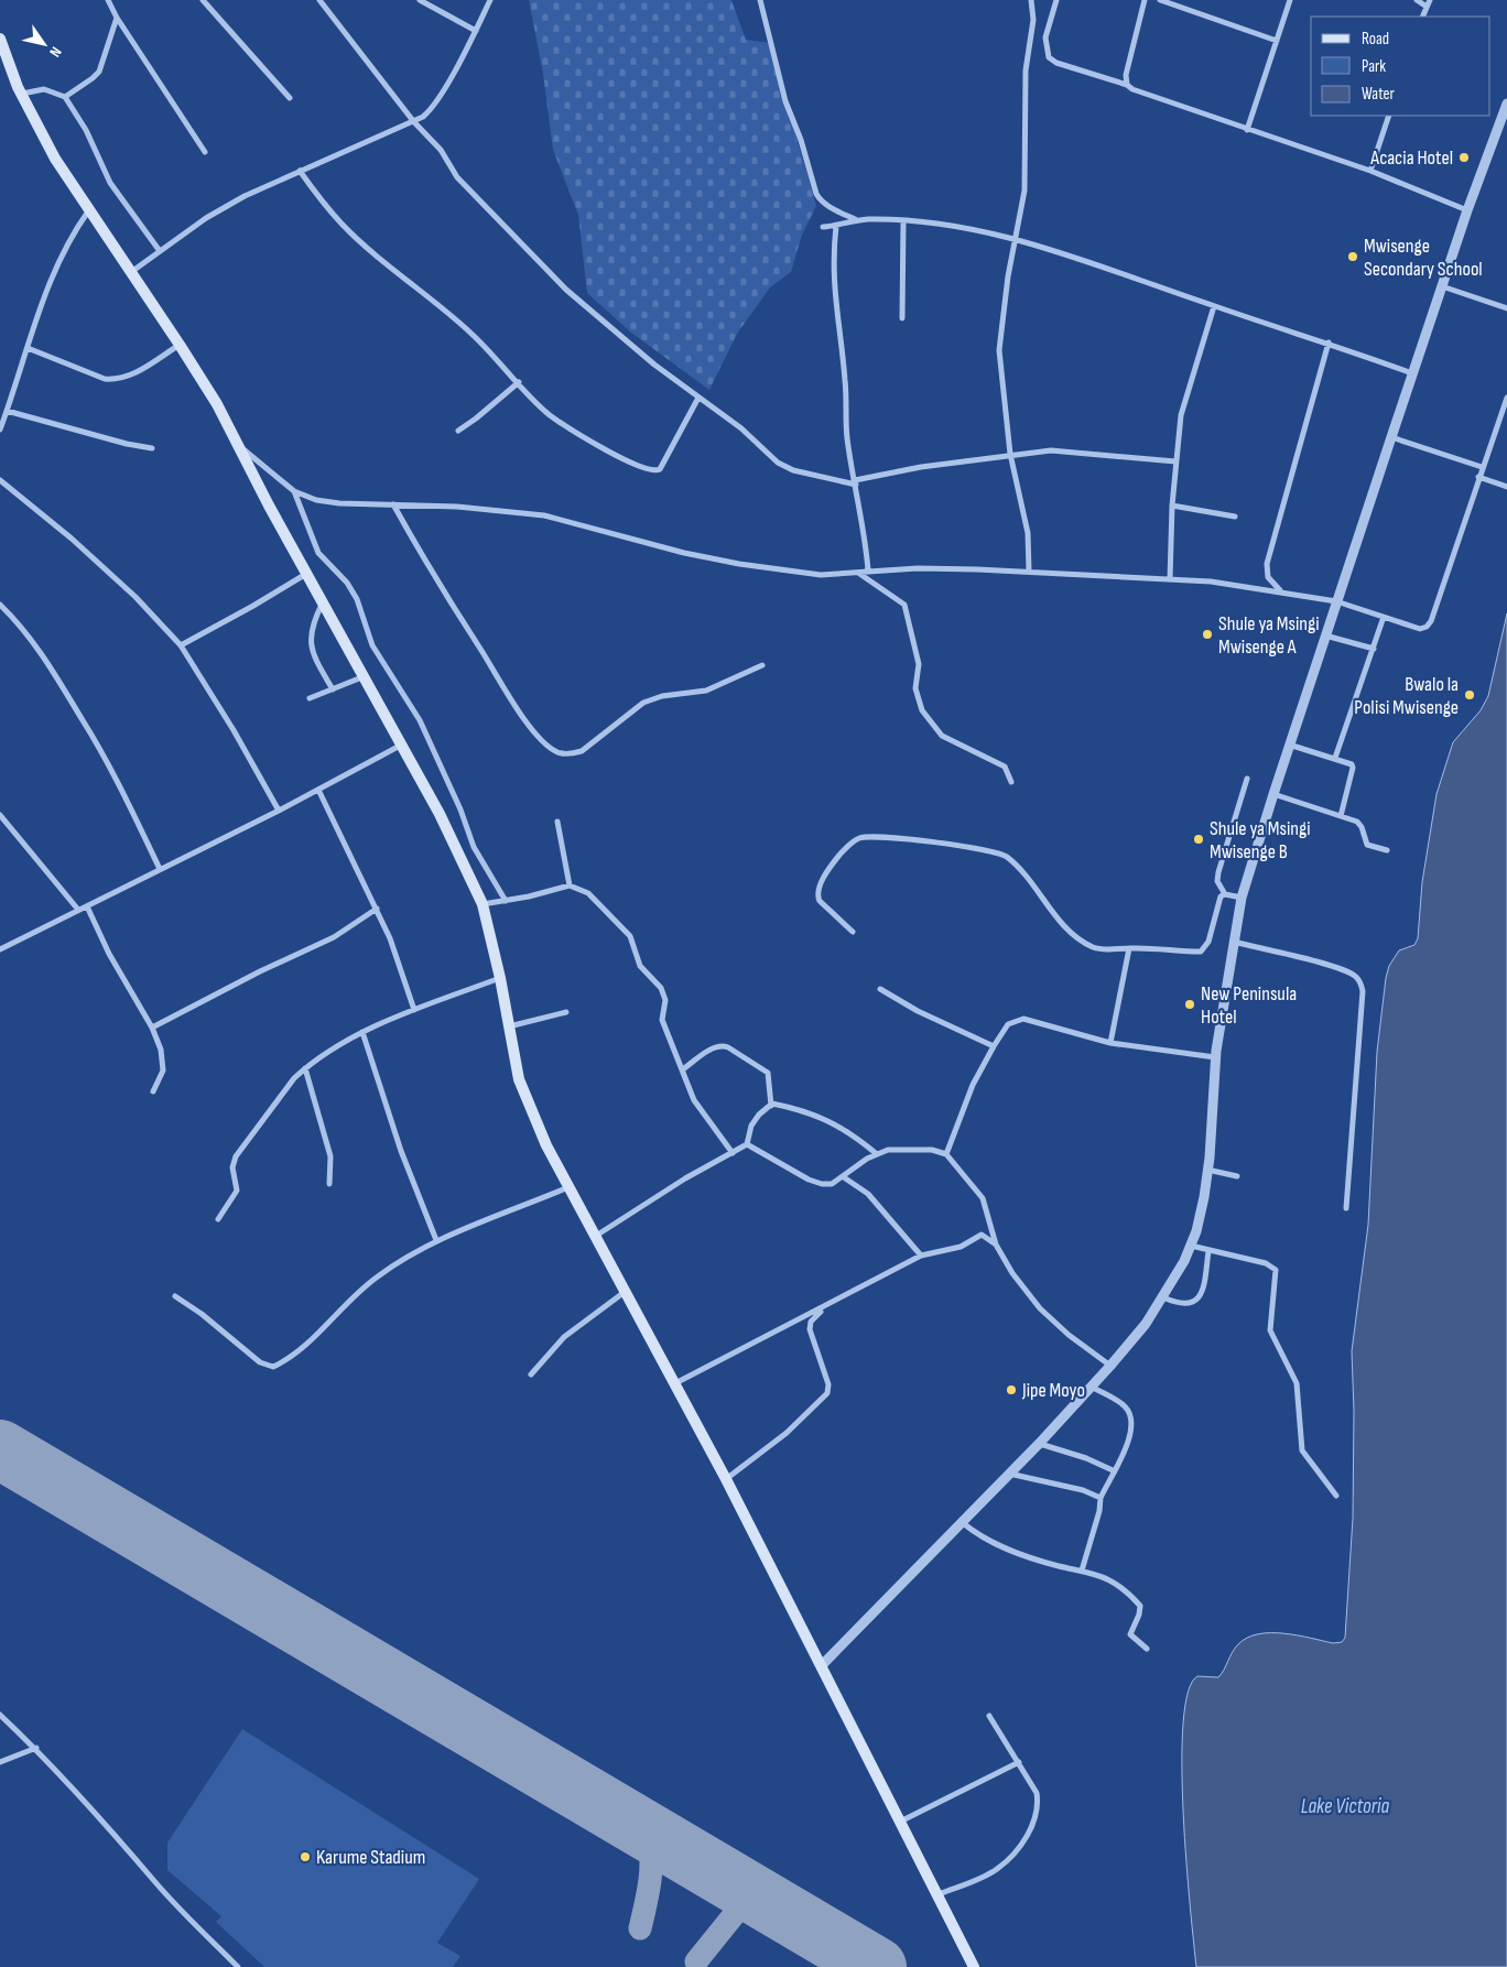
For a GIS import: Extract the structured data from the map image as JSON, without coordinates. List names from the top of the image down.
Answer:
{
  "water": ["Lake Victoria"],
  "places": [
    "Acacia Hotel",
    "Mwisenge Secondary School",
    "Shule ya Msingi Mwisenge A",
    "Bwalo la Polisi Mwisenge",
    "Shule ya Msingi Mwisenge B",
    "New Peninsula Hotel",
    "Jipe Moyo",
    "Karume Stadium"
  ],
  "legend": ["Road", "Park", "Water"],
  "north": "bottom right"
}
